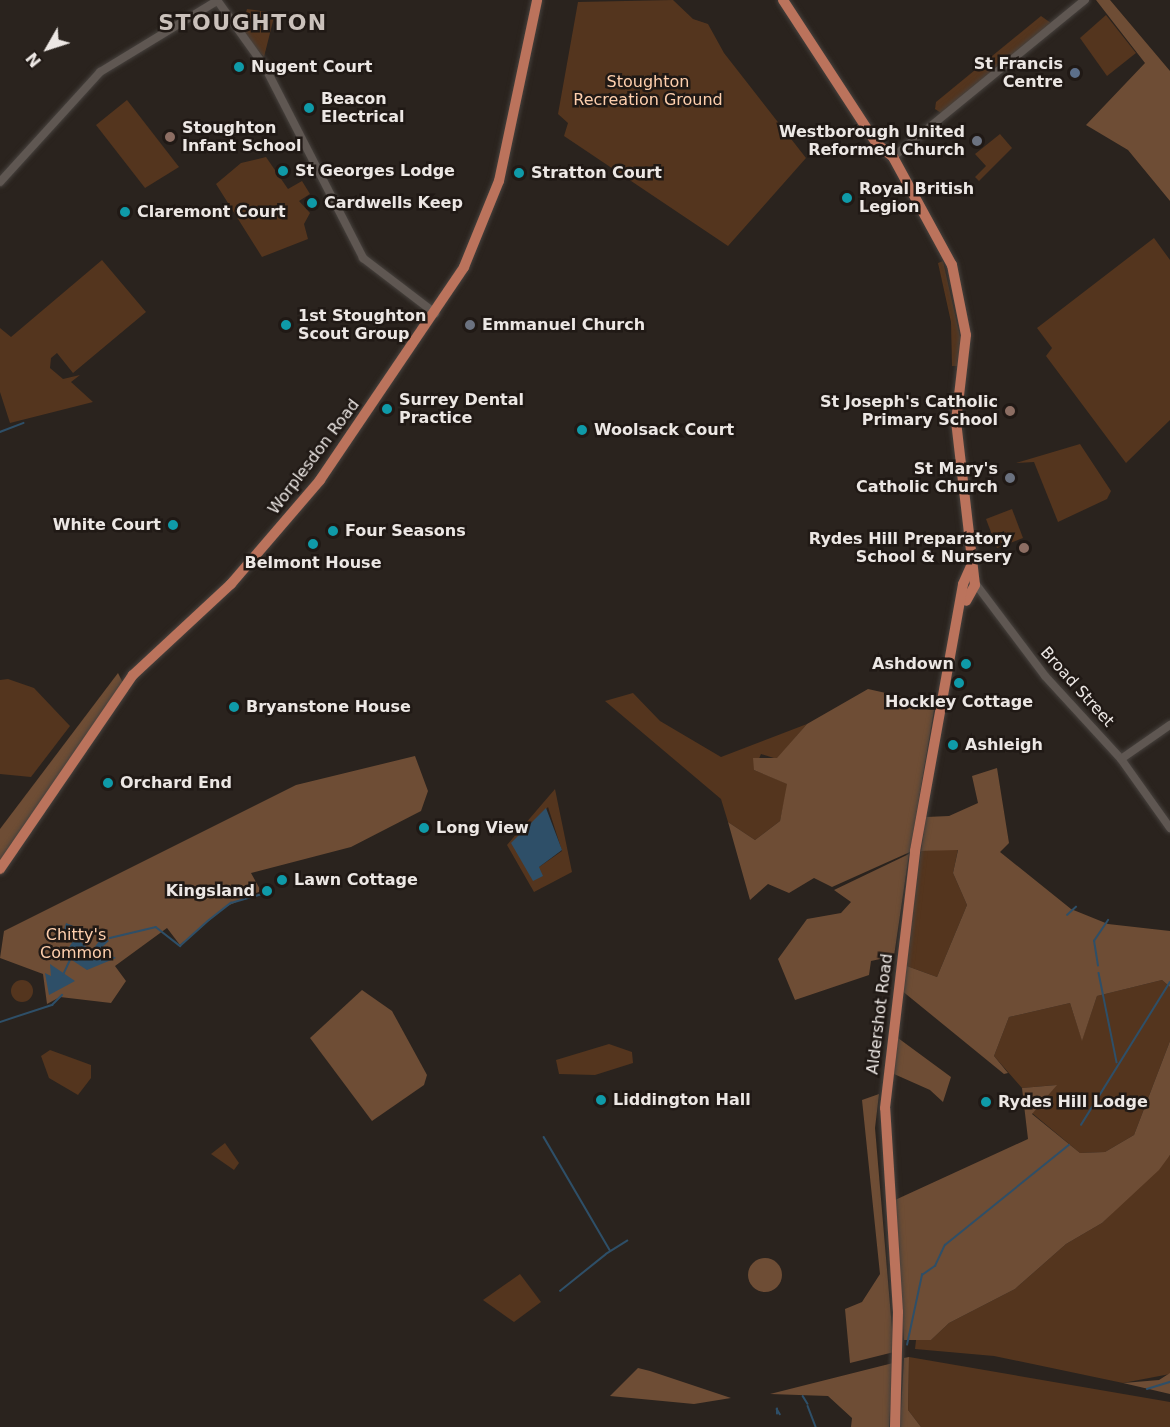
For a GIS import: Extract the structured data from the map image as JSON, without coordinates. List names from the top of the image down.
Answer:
{
  "streets": {
    "main road": ["Worplesdon Road", "Aldershot Road"],
    "street": ["Broad Street"]
  },
  "crossings": [
    ["Broad Street", "Aldershot Road"]
  ],
  "districts": ["STOUGHTON"],
  "parks": ["Stoughton Recreation Ground", "Chitty's Common"],
  "places": [
    "Nugent Court",
    "St Francis Centre",
    "Beacon Electrical",
    "Stoughton Infant School",
    "Westborough United Reformed Church",
    "St Georges Lodge",
    "Stratton Court",
    "Royal British Legion",
    "Cardwells Keep",
    "Claremont Court",
    "1st Stoughton Scout Group",
    "Emmanuel Church",
    "Surrey Dental Practice",
    "St Joseph's Catholic Primary School",
    "Woolsack Court",
    "St Mary's Catholic Church",
    "White Court",
    "Four Seasons",
    "Belmont House",
    "Rydes Hill Preparatory School & Nursery",
    "Ashdown",
    "Hockley Cottage",
    "Bryanstone House",
    "Ashleigh",
    "Orchard End",
    "Long View",
    "Lawn Cottage",
    "Kingsland",
    "Liddington Hall",
    "Rydes Hill Lodge"
  ],
  "north": "bottom left"
}
